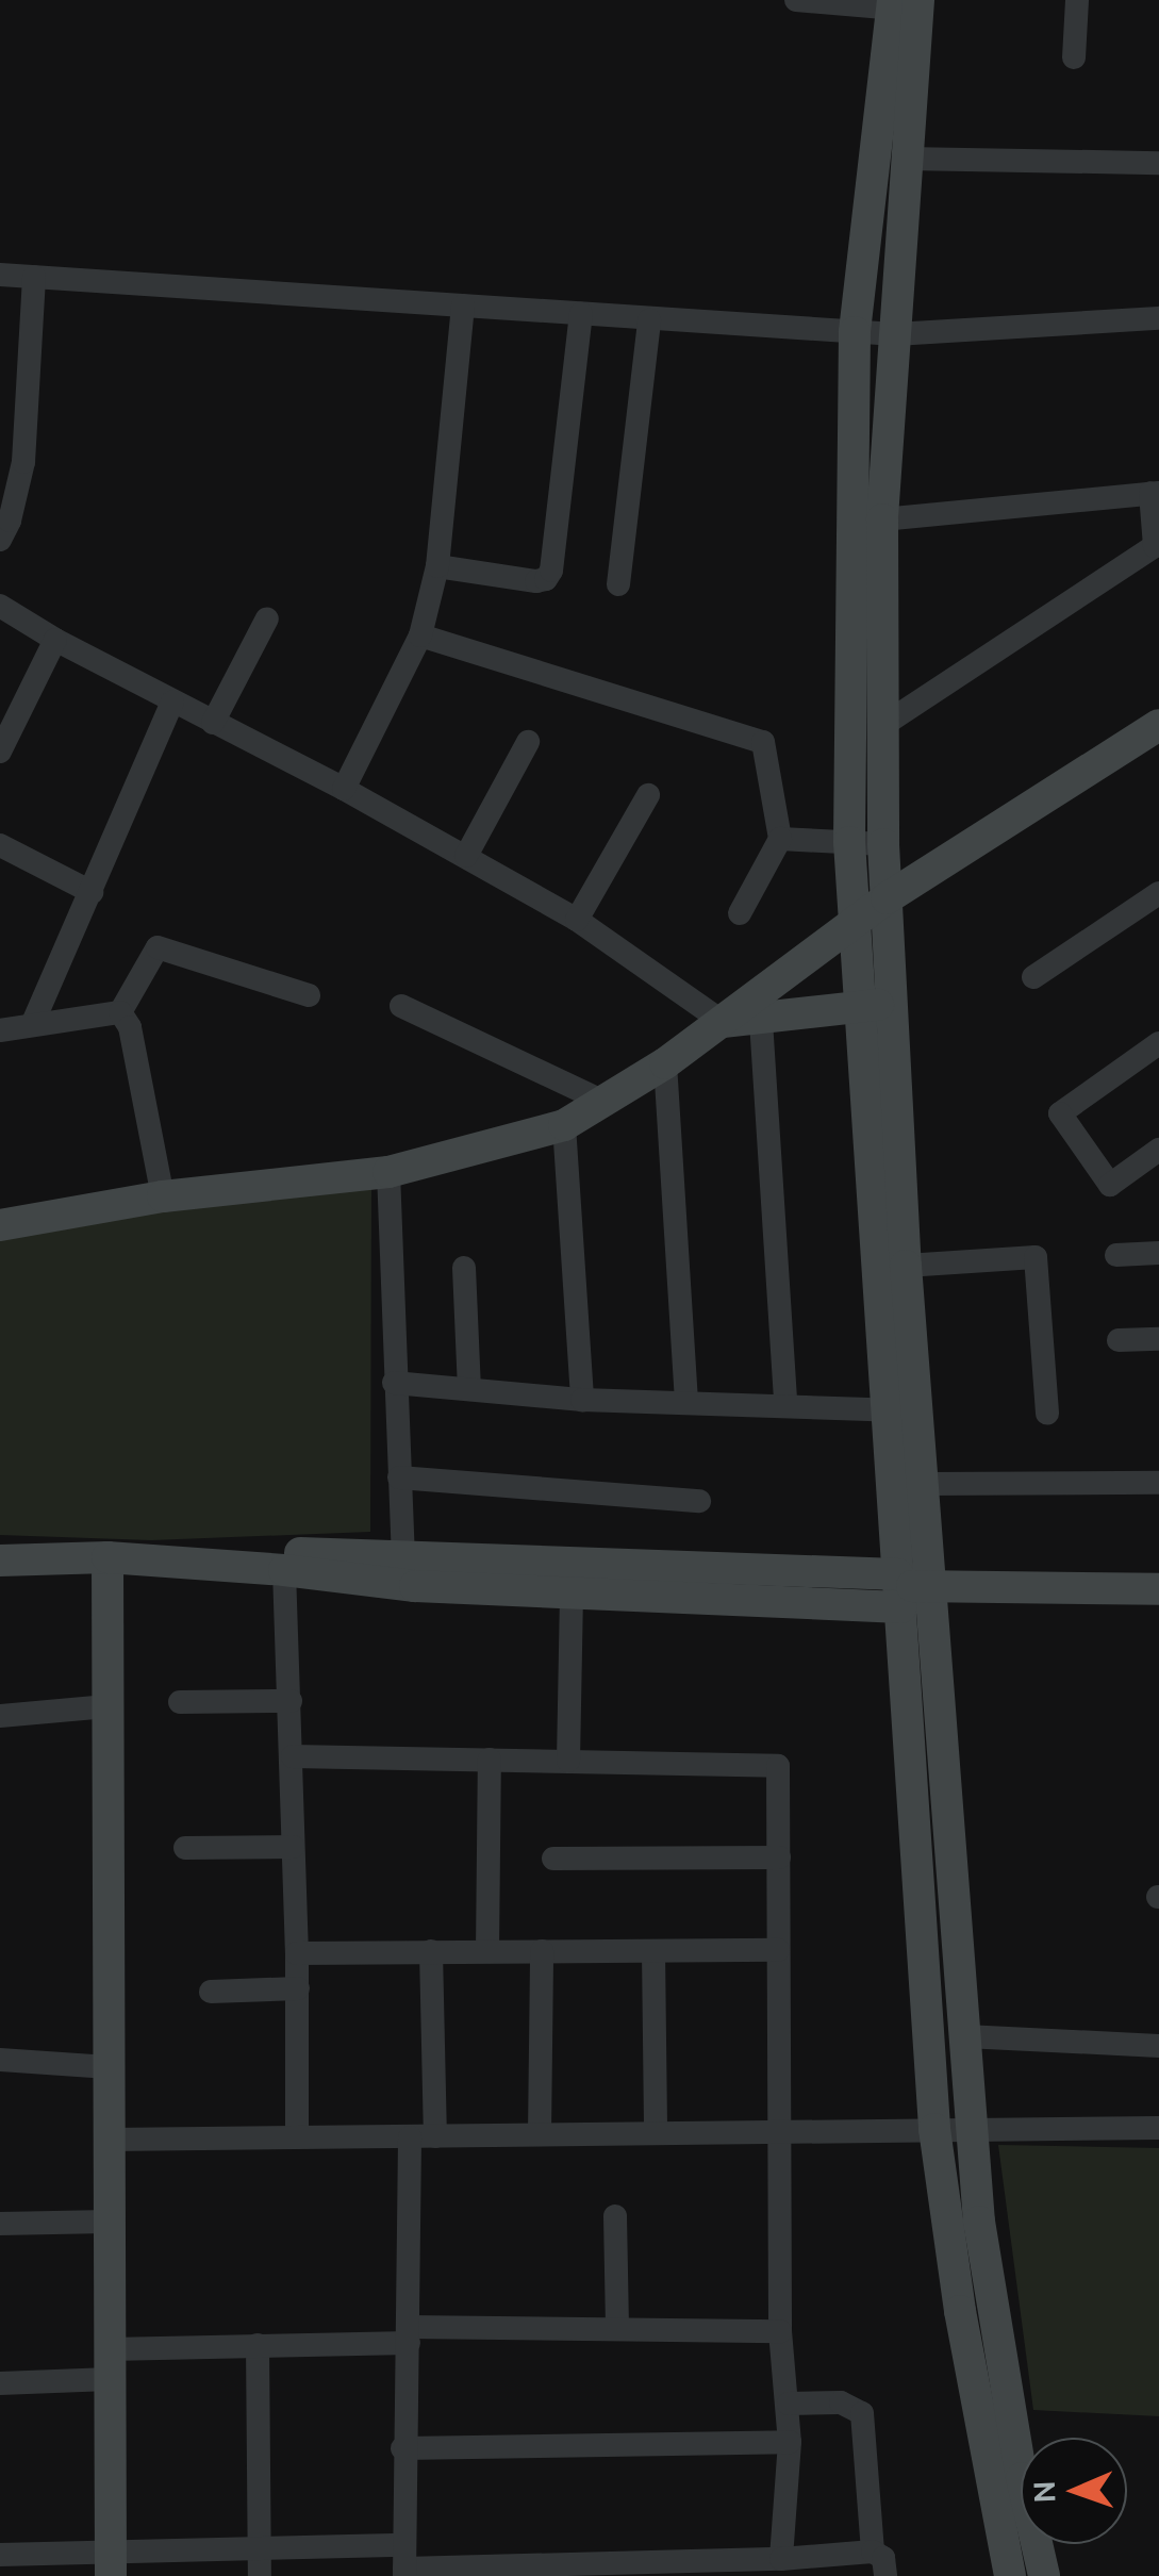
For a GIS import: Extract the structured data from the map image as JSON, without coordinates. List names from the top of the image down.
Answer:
{
  "north": "left"
}
